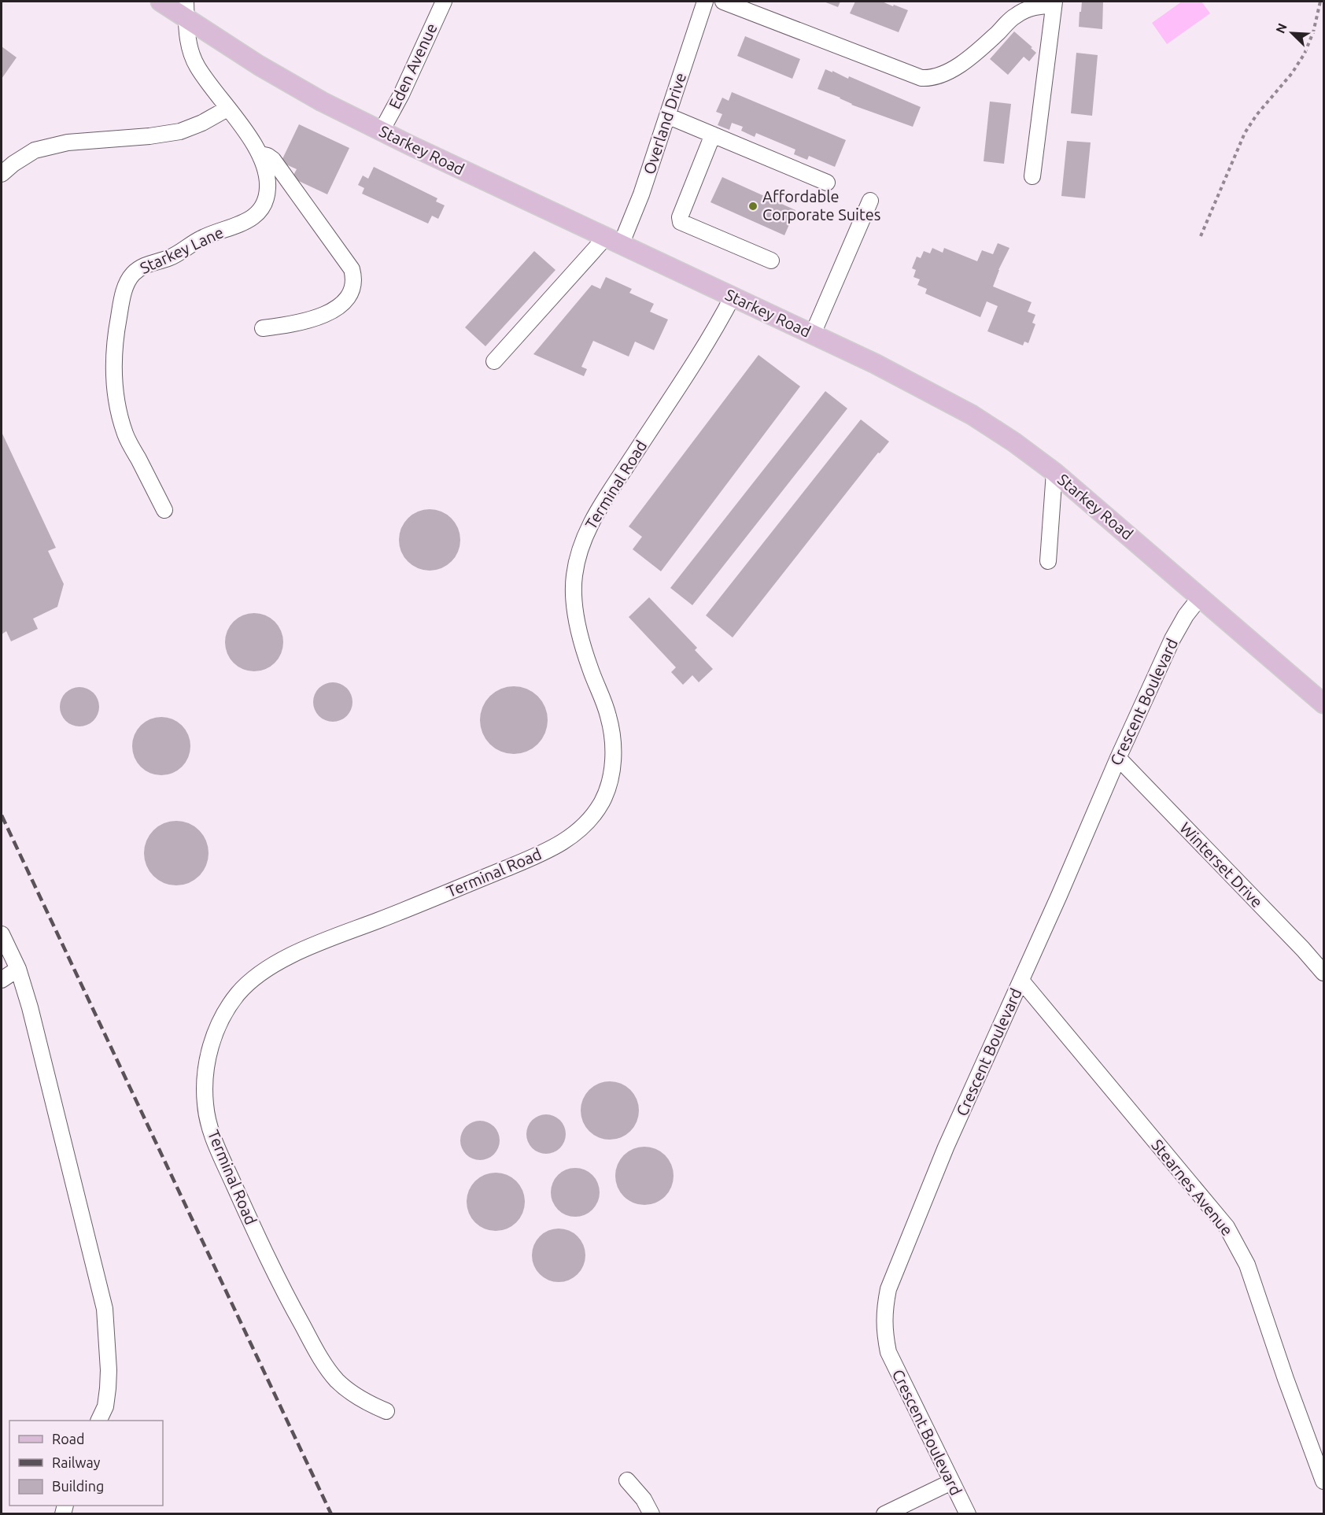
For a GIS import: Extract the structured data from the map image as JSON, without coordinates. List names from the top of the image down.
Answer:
{
  "streets": {
    "main road": ["Starkey Road"],
    "street": [
      "Eden Avenue",
      "Overland Drive",
      "Starkey Lane",
      "Terminal Road",
      "Crescent Boulevard",
      "Winterset Drive",
      "Stearnes Avenue"
    ]
  },
  "crossings": [
    ["Eden Avenue", "Starkey Road"],
    ["Overland Drive", "Starkey Road"],
    ["Starkey Road", "Starkey Lane"],
    ["Starkey Road", "Terminal Road"],
    ["Starkey Road", "Crescent Boulevard"],
    ["Crescent Boulevard", "Winterset Drive"],
    ["Crescent Boulevard", "Stearnes Avenue"]
  ],
  "places": ["Affordable Corporate Suites"],
  "legend": ["Road", "Railway", "Building"],
  "north": "top left"
}
